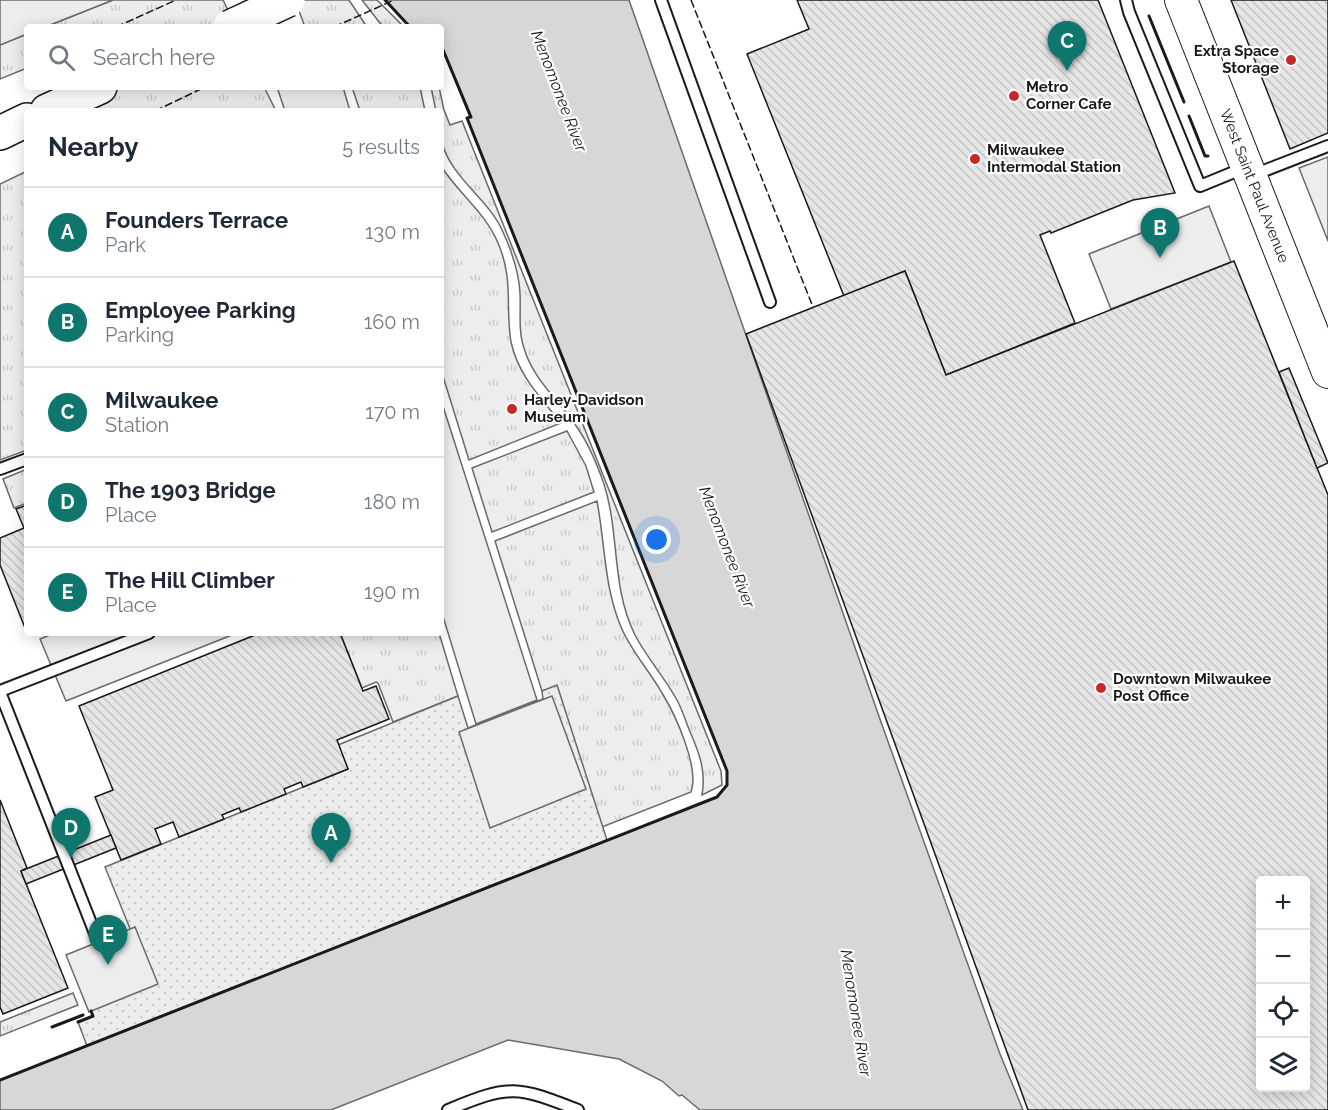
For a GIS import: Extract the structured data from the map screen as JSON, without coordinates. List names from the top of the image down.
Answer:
{
  "streets": {
    "street": ["West Saint Paul Avenue"]
  },
  "water": ["Menomonee River"],
  "places": [
    "Extra Space Storage",
    "Metro Corner Cafe",
    "Milwaukee Intermodal Station",
    "Harley-Davidson Museum",
    "Downtown Milwaukee Post Office"
  ],
  "page": {
    "pins": [
      "C",
      "B",
      "D",
      "A",
      "E"
    ],
    "search": "Search here",
    "heading": ["Nearby", "5 results"],
    "list": [
      {
        "mark": "A",
        "name": "Founders Terrace",
        "note": "Park",
        "value": "130 m"
      },
      {
        "mark": "B",
        "name": "Employee Parking",
        "note": "Parking",
        "value": "160 m"
      },
      {
        "mark": "C",
        "name": "Milwaukee",
        "note": "Station",
        "value": "170 m"
      },
      {
        "mark": "D",
        "name": "The 1903 Bridge",
        "note": "Place",
        "value": "180 m"
      },
      {
        "mark": "E",
        "name": "The Hill Climber",
        "note": "Place",
        "value": "190 m"
      }
    ],
    "map_buttons": ["+", "−"]
  }
}
